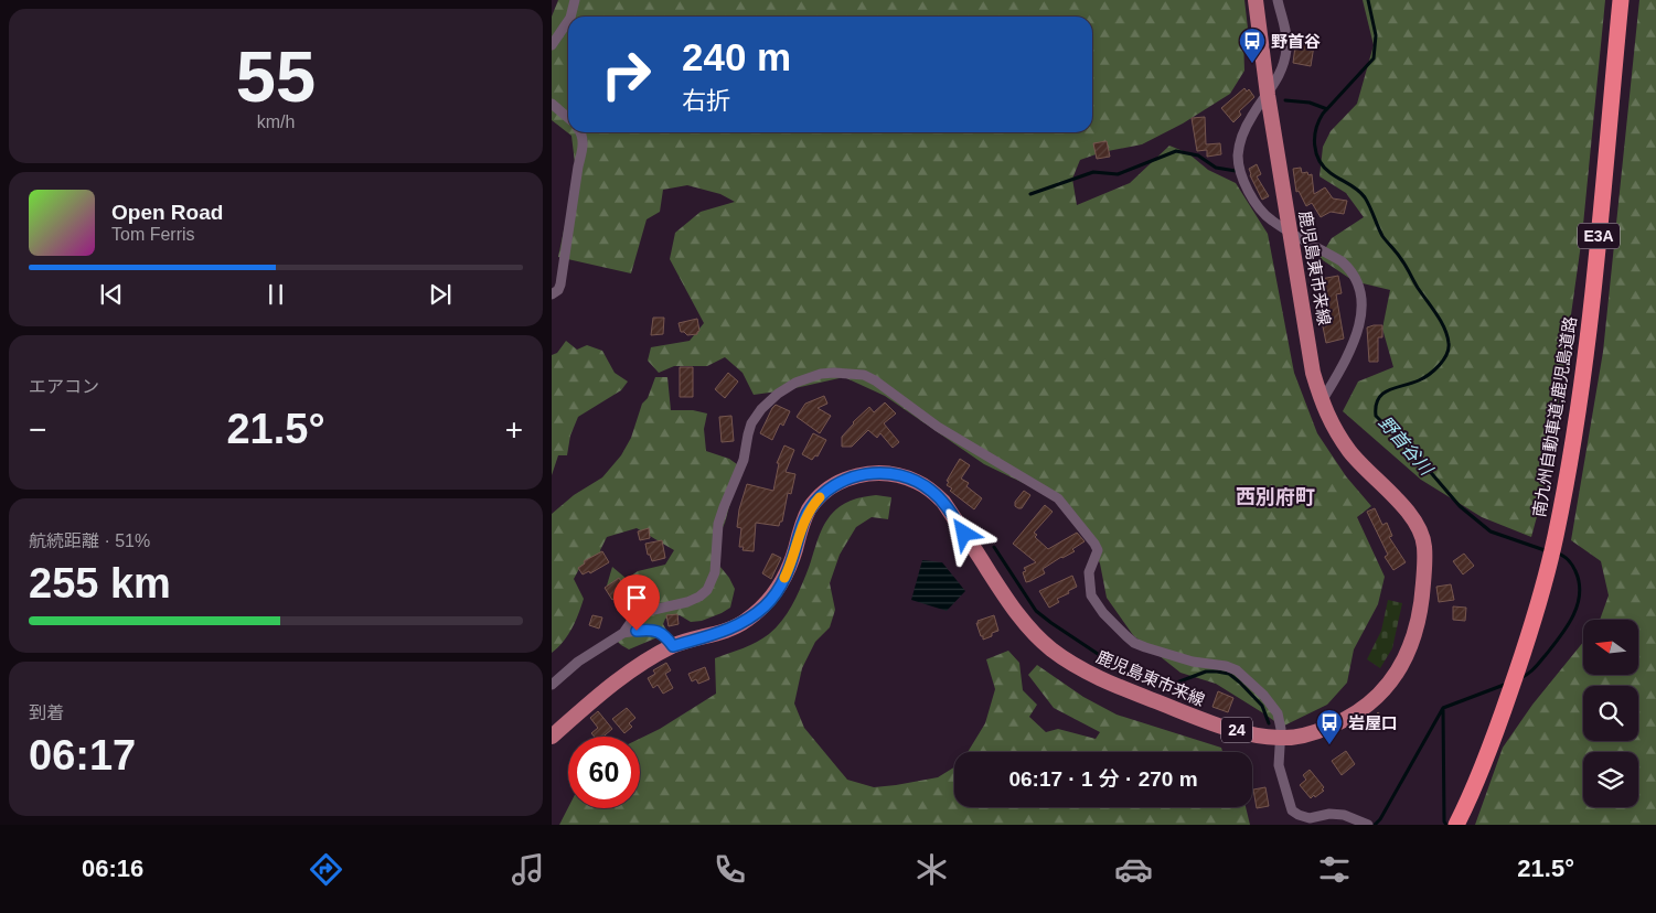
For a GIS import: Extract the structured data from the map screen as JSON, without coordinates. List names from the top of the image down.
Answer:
{
  "streets": {
    "highway": ["E3A", "南九州自動車道;鹿児島道路"],
    "main road": ["鹿児島東市来線", "24"]
  },
  "districts": ["西別府町"],
  "water": ["野首谷川"],
  "places": {
    "bus stop": ["野首谷", "岩屋口"]
  },
  "north": "left",
  "page": {
    "tile": [
      ["55", "km/h"],
      "エアコン",
      ["航続距離 · 51%", "255 km"],
      ["到着", "06:17"]
    ],
    "turn": ["240 m", "右折"],
    "song": ["Open Road", "Tom Ferris"],
    "heat": ["−", "21.5°", "+"],
    "limit": "60",
    "trip": "06:17 · 1 分 · 270 m",
    "tabs": ["06:16", "21.5°"]
  }
}
